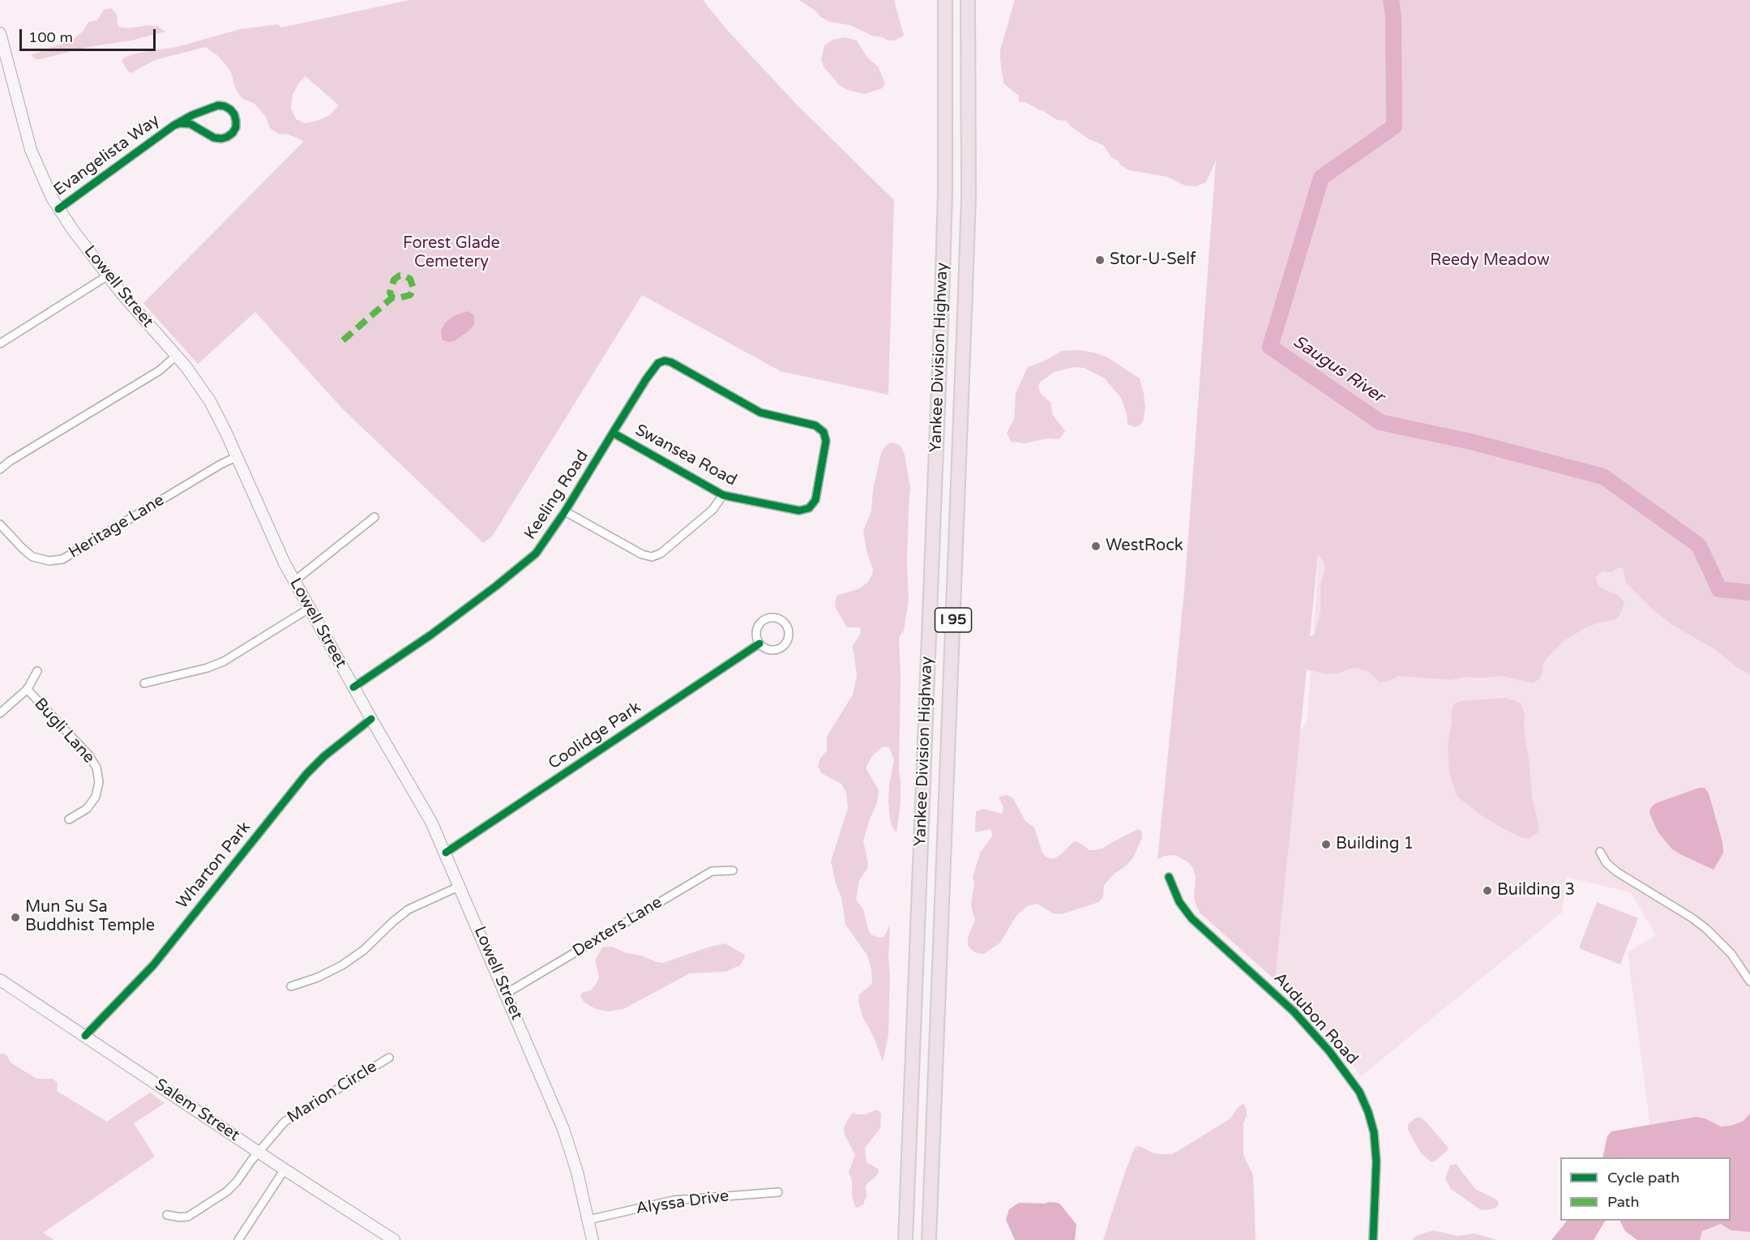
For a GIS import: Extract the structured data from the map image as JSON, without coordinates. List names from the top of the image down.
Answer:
{
  "streets": {
    "highway": ["Yankee Division Highway", "I 95"],
    "main road": ["Lowell Street", "Salem Street"],
    "street": [
      "Evangelista Way",
      "Swansea Road",
      "Keeling Road",
      "Heritage Lane",
      "Bugli Lane",
      "Coolidge Park",
      "Wharton Park",
      "Dexters Lane",
      "Audubon Road",
      "Marion Circle",
      "Alyssa Drive"
    ]
  },
  "crossings": [
    ["Evangelista Way", "Lowell Street"],
    ["Lowell Street", "Keeling Road"],
    ["Lowell Street", "Heritage Lane"],
    ["Lowell Street", "Coolidge Park"],
    ["Lowell Street", "Wharton Park"],
    ["Lowell Street", "Dexters Lane"],
    ["Lowell Street", "Alyssa Drive"],
    ["Swansea Road", "Keeling Road"],
    ["Wharton Park", "Salem Street"],
    ["Marion Circle", "Salem Street"]
  ],
  "water": ["Saugus River"],
  "parks": ["Forest Glade Cemetery", "Reedy Meadow"],
  "places": [
    "Stor-U-Self",
    "WestRock",
    "Building 1",
    "Building 3",
    "Mun Su Sa Buddhist Temple"
  ],
  "legend": ["Cycle path", "Path"],
  "scale_bar": "100 m"
}
